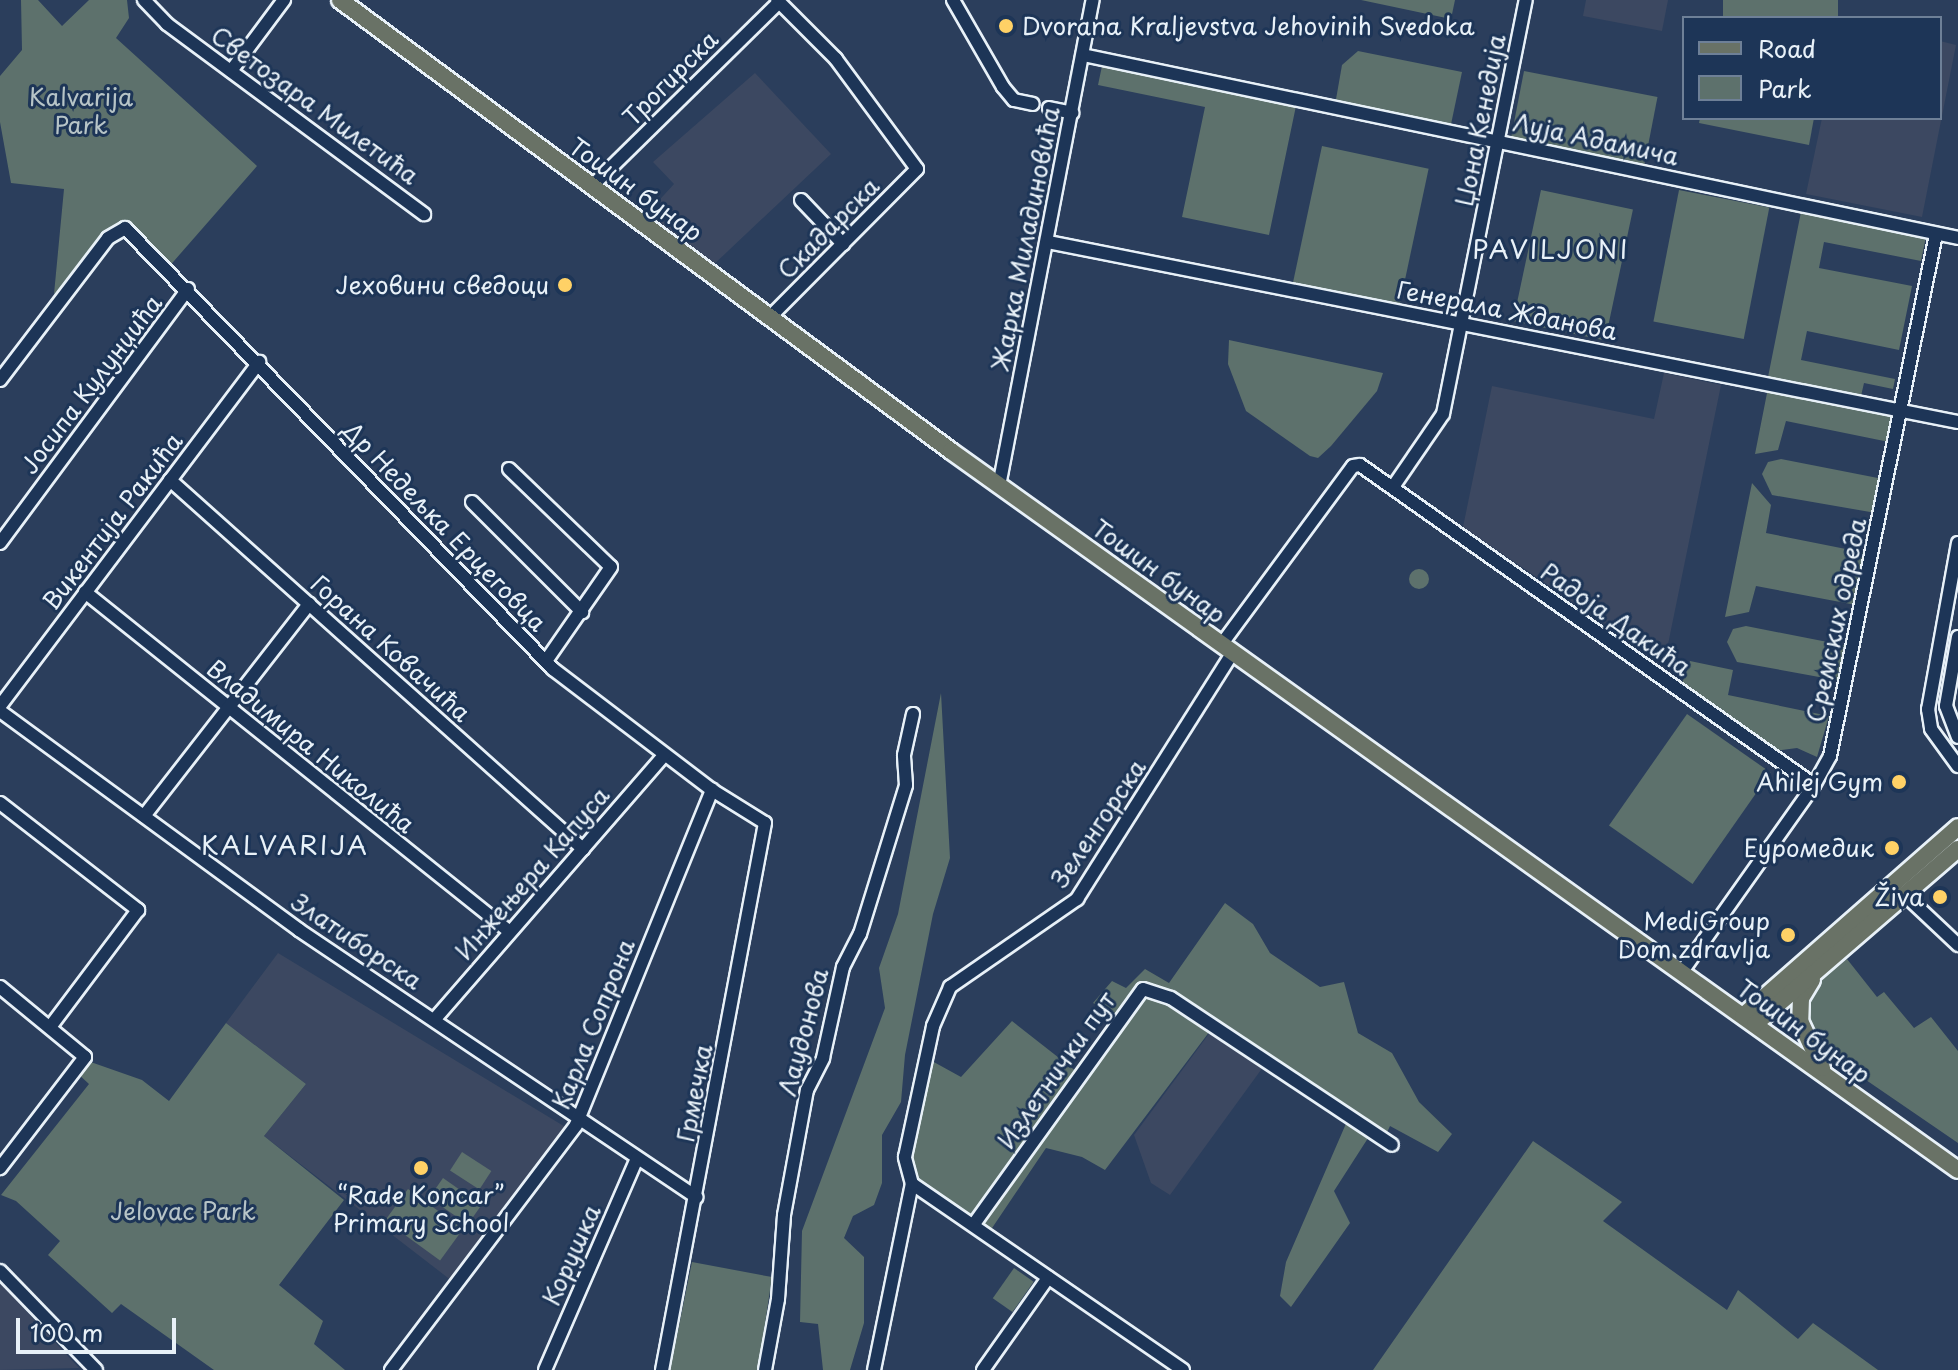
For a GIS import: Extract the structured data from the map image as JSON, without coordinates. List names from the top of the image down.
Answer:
{
  "streets": {
    "main road": ["Тошин бунар"],
    "street": [
      "Трогирска",
      "Светозара Милетића",
      "Џона Кенедија",
      "Луја Адамича",
      "Скадарска",
      "Жарка Миладиновића",
      "Генерала Жданова",
      "Јосипа Кулунџића",
      "Викентија Ракића",
      "Др Недељка Ерцеговца",
      "Радоја Дакића",
      "Сремских одреда",
      "Горана Ковачића",
      "Владимира Николића",
      "Зеленгорска",
      "Инжењера Капуса",
      "Златиборска",
      "Карла Сопрона",
      "Лаудонова",
      "Излетнички пут",
      "Грмечка",
      "Корушка"
    ]
  },
  "crossings": [
    ["Трогирска", "Тошин бунар"],
    ["Трогирска", "Скадарска"],
    ["Џона Кенедија", "Луја Адамича"],
    ["Џона Кенедија", "Генерала Жданова"],
    ["Џона Кенедија", "Радоја Дакића"],
    ["Луја Адамича", "Жарка Миладиновића"],
    ["Луја Адамича", "Сремских одреда"],
    ["Тошин бунар", "Скадарска"],
    ["Тошин бунар", "Жарка Миладиновића"],
    ["Тошин бунар", "Сремских одреда"],
    ["Тошин бунар", "Зеленгорска"],
    ["Жарка Миладиновића", "Генерала Жданова"],
    ["Генерала Жданова", "Сремских одреда"],
    ["Јосипа Кулунџића", "Др Недељка Ерцеговца"],
    ["Викентија Ракића", "Др Недељка Ерцеговца"],
    ["Викентија Ракића", "Горана Ковачића"],
    ["Викентија Ракића", "Владимира Николића"],
    ["Викентија Ракића", "Златиборска"],
    ["Др Недељка Ерцеговца", "Инжењера Капуса"],
    ["Др Недељка Ерцеговца", "Карла Сопрона"],
    ["Др Недељка Ерцеговца", "Грмечка"],
    ["Радоја Дакића", "Сремских одреда"],
    ["Горана Ковачића", "Инжењера Капуса"],
    ["Владимира Николића", "Инжењера Капуса"],
    ["Инжењера Капуса", "Златиборска"],
    ["Златиборска", "Карла Сопрона"],
    ["Златиборска", "Грмечка"],
    ["Златиборска", "Корушка"]
  ],
  "districts": ["PAVILJONI", "KALVARIJA"],
  "parks": ["Kalvarija Park", "Jelovac Park"],
  "places": [
    "Dvorana Kraljevstva Jehovinih Svedoka",
    "Јеховини сведоци",
    "Ahilej Gym",
    "Еуромедик",
    "Živa",
    "MediGroup Dom zdravlja",
    "“Rade Koncar” Primary School"
  ],
  "legend": ["Road", "Park"],
  "scale_bar": "100 m"
}
